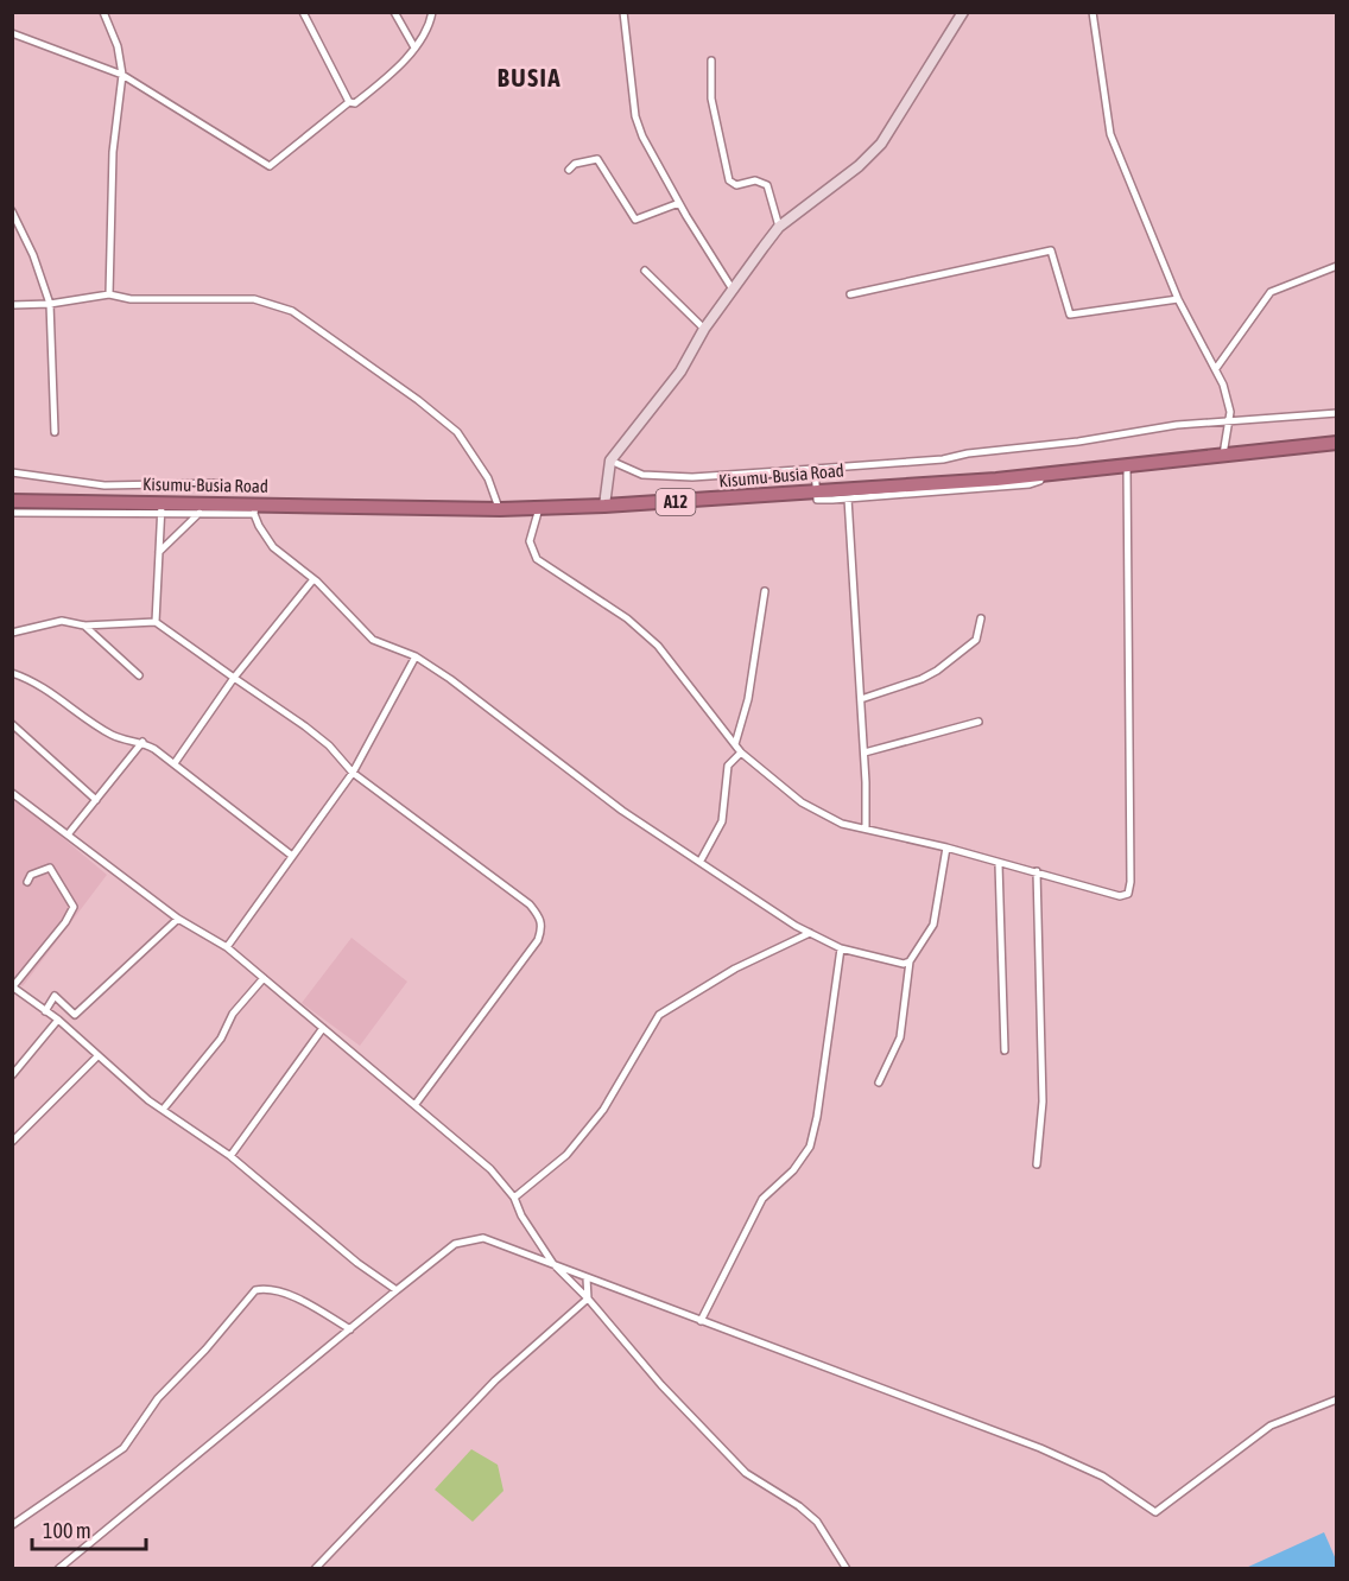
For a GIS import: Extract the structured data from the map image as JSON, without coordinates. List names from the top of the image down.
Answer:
{
  "streets": {
    "highway": ["Kisumu-Busia Road", "A12"]
  },
  "districts": ["BUSIA"],
  "scale_bar": "100 m"
}
